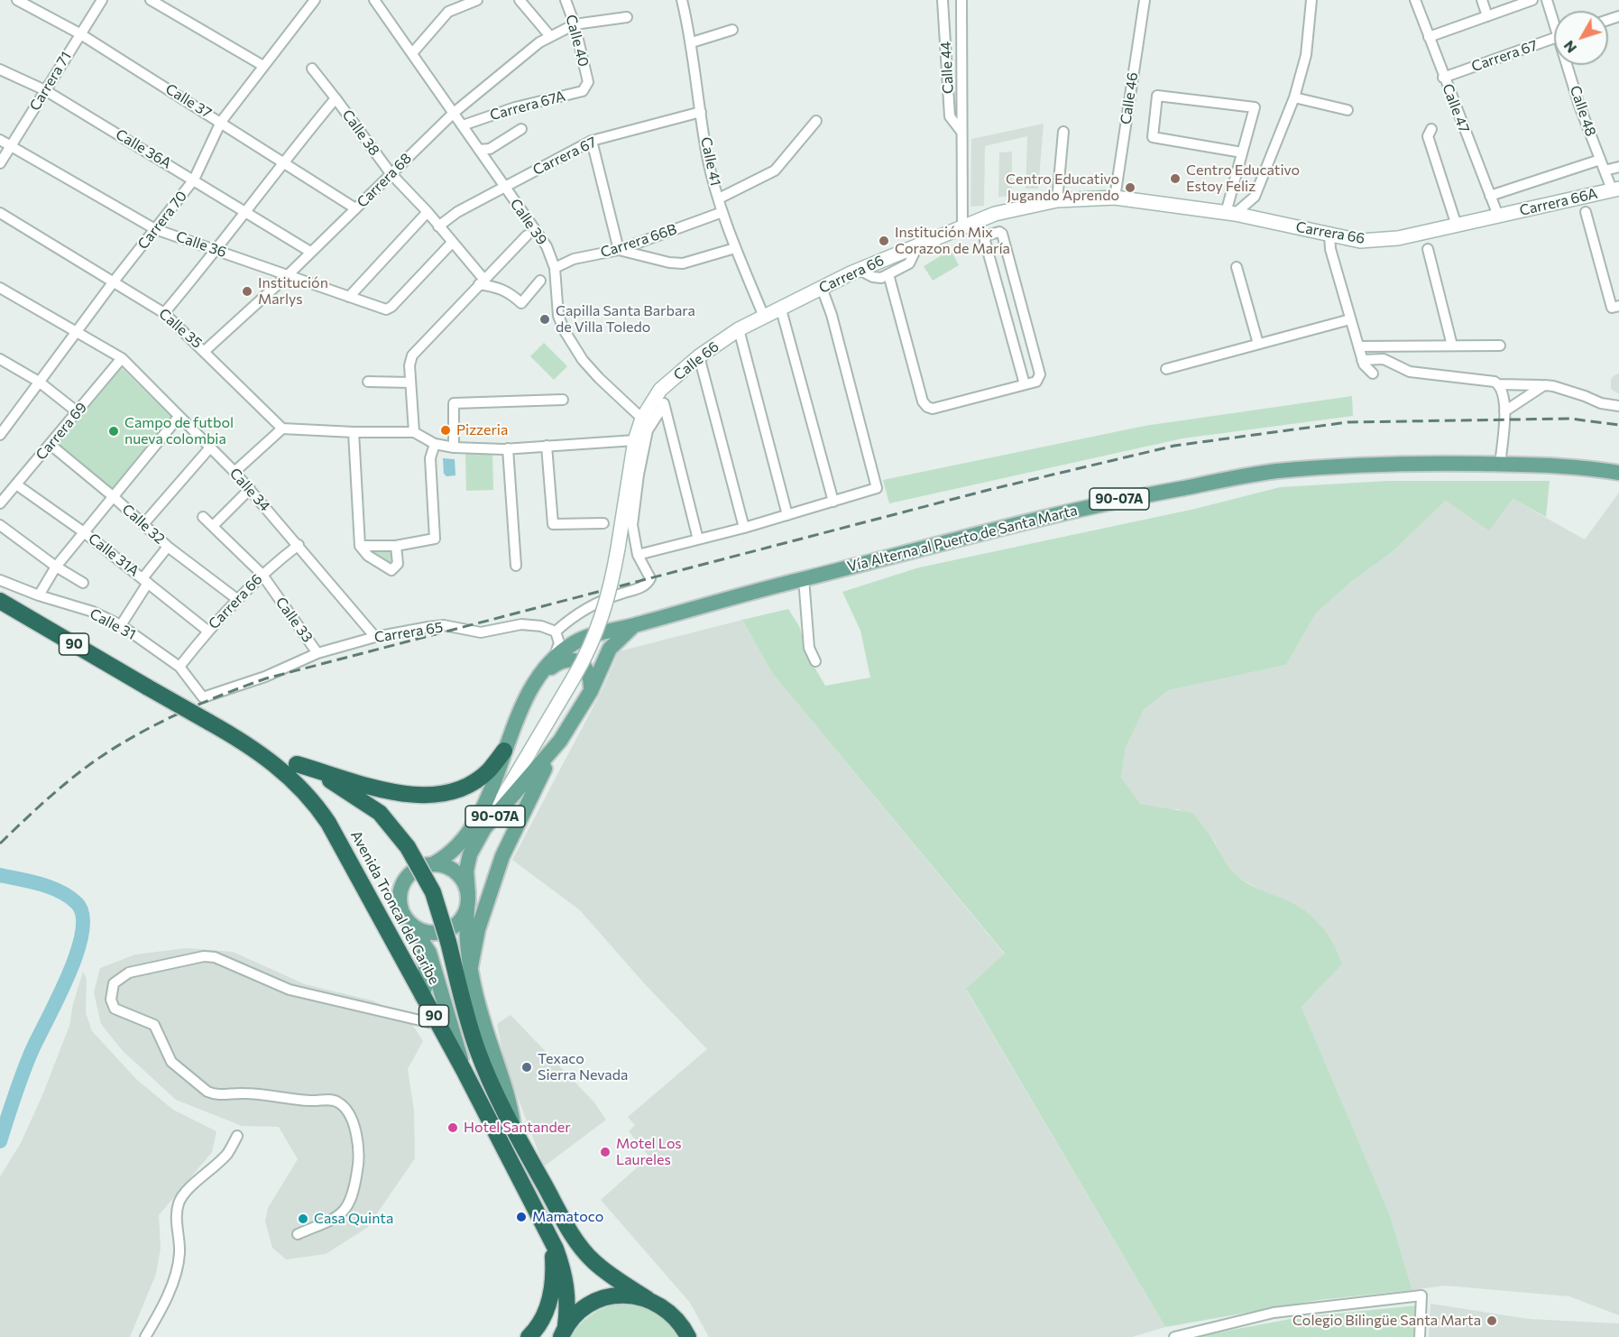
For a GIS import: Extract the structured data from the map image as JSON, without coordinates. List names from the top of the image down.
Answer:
{
  "streets": {
    "highway": ["90", "Avenida Troncal del Caribe"],
    "main road": ["90-07A", "Vía Alterna al Puerto de Santa Marta"],
    "street": [
      "Calle 40",
      "Carrera 67",
      "Calle 44",
      "Carrera 71",
      "Calle 46",
      "Calle 37",
      "Carrera 67A",
      "Calle 47",
      "Calle 48",
      "Calle 38",
      "Calle 36A",
      "Calle 41",
      "Carrera 68",
      "Carrera 66A",
      "Carrera 70",
      "Calle 39",
      "Carrera 66",
      "Carrera 66B",
      "Calle 36",
      "Calle 35",
      "Calle 66",
      "Carrera 69",
      "Calle 34",
      "Calle 32",
      "Calle 31A",
      "Calle 33",
      "Calle 31",
      "Carrera 65"
    ]
  },
  "crossings": [
    ["Calle 40", "Carrera 67A"],
    ["Calle 40", "Carrera 68"],
    ["Carrera 67", "Calle 47"],
    ["Carrera 67", "Calle 38"],
    ["Carrera 67", "Calle 41"],
    ["Carrera 67", "Calle 39"],
    ["Carrera 71", "Calle 37"],
    ["Carrera 71", "Calle 36A"],
    ["Carrera 71", "Calle 36"],
    ["Calle 46", "Carrera 66"],
    ["Calle 37", "Calle 38"],
    ["Calle 37", "Carrera 68"],
    ["Calle 37", "Carrera 70"],
    ["Carrera 67A", "Calle 39"],
    ["Calle 47", "Carrera 66A"],
    ["Calle 47", "Carrera 66"],
    ["Calle 48", "Carrera 66A"],
    ["Calle 38", "Calle 36A"],
    ["Calle 38", "Carrera 68"],
    ["Calle 38", "Calle 36"],
    ["Calle 38", "Calle 35"],
    ["Calle 36A", "Carrera 68"],
    ["Calle 36A", "Carrera 70"],
    ["Calle 41", "Carrera 66"],
    ["Calle 41", "Carrera 66B"],
    ["Calle 41", "Calle 66"],
    ["Carrera 68", "Calle 39"],
    ["Carrera 68", "Calle 36"],
    ["Carrera 68", "Calle 35"],
    ["Carrera 66A", "Carrera 66"],
    ["Carrera 70", "Calle 36"],
    ["Carrera 70", "Calle 35"],
    ["Carrera 70", "Calle 34"],
    ["Calle 39", "Carrera 66B"],
    ["Calle 39", "Calle 66"],
    ["Carrera 66", "Calle 66"],
    ["Carrera 66", "Calle 34"],
    ["Carrera 66", "Calle 32"],
    ["Carrera 66", "Calle 31A"],
    ["Carrera 66", "Calle 33"],
    ["Carrera 66", "Calle 31"],
    ["Carrera 69", "Calle 34"],
    ["Carrera 69", "Calle 32"],
    ["Carrera 69", "Calle 31A"],
    ["Calle 34", "Carrera 65"],
    ["Vía Alterna al Puerto de Santa Marta", "Avenida Troncal del Caribe"],
    ["Calle 33", "Carrera 65"],
    ["Calle 31", "Carrera 65"],
    ["90", "Avenida Troncal del Caribe"]
  ],
  "places": [
    "Centro Educativo Estoy Feliz",
    "Centro Educativo Jugando Aprendo",
    "Institución Mix Corazon de María",
    "Institución Marlys",
    "Capilla Santa Barbara de Villa Toledo",
    "Pizzeria",
    "Campo de futbol nueva colombia",
    "Texaco Sierra Nevada",
    "Hotel Santander",
    "Motel Los Laureles",
    "Mamatoco",
    "Casa Quinta",
    "Colegio Bilingüe Santa Marta"
  ],
  "north": "bottom left"
}
